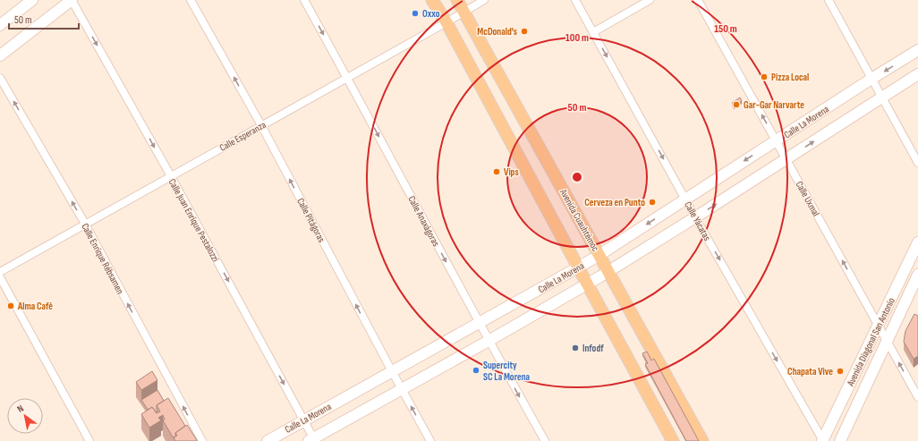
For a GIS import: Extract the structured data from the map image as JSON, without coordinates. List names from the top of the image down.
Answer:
{
  "streets": {
    "main road": ["Avenida Cuauhtémoc"],
    "street": [
      "Calle La Morena",
      "Calle Esperanza",
      "Calle Uxmal",
      "Calle Juan Enrique Pestalozzi",
      "Calle Pitágoras",
      "Calle Anaxágoras",
      "Calle Yácatas",
      "Calle Enrique Rébsamen",
      "Avenida Diagonal San Antonio"
    ]
  },
  "crossings": [
    ["Calle La Morena", "Calle Uxmal"],
    ["Calle La Morena", "Calle Juan Enrique Pestalozzi"],
    ["Calle La Morena", "Calle Pitágoras"],
    ["Calle La Morena", "Avenida Cuauhtémoc"],
    ["Calle La Morena", "Calle Anaxágoras"],
    ["Calle La Morena", "Calle Yácatas"],
    ["Calle Esperanza", "Calle Juan Enrique Pestalozzi"],
    ["Calle Esperanza", "Calle Pitágoras"],
    ["Calle Esperanza", "Avenida Cuauhtémoc"],
    ["Calle Esperanza", "Calle Anaxágoras"],
    ["Calle Esperanza", "Calle Enrique Rébsamen"],
    ["Calle Uxmal", "Avenida Diagonal San Antonio"],
    ["Calle Yácatas", "Avenida Diagonal San Antonio"]
  ],
  "one_way": [
    "Calle Uxmal",
    "Calle Juan Enrique Pestalozzi",
    "Calle Pitágoras",
    "Calle Anaxágoras",
    "Calle Yácatas",
    "Calle Enrique Rébsamen"
  ],
  "places": [
    "Oxxo",
    "McDonald's",
    "Pizza Local",
    "Gar-Gar Narvarte",
    "Vips",
    "Cerveza en Punto",
    "Alma Café",
    "Infodf",
    "Supercity SC La Morena",
    "Chapata Vive"
  ],
  "scale_bar": "50 m",
  "north": "top left",
  "rings": ["150 m", "100 m", "50 m"]
}
